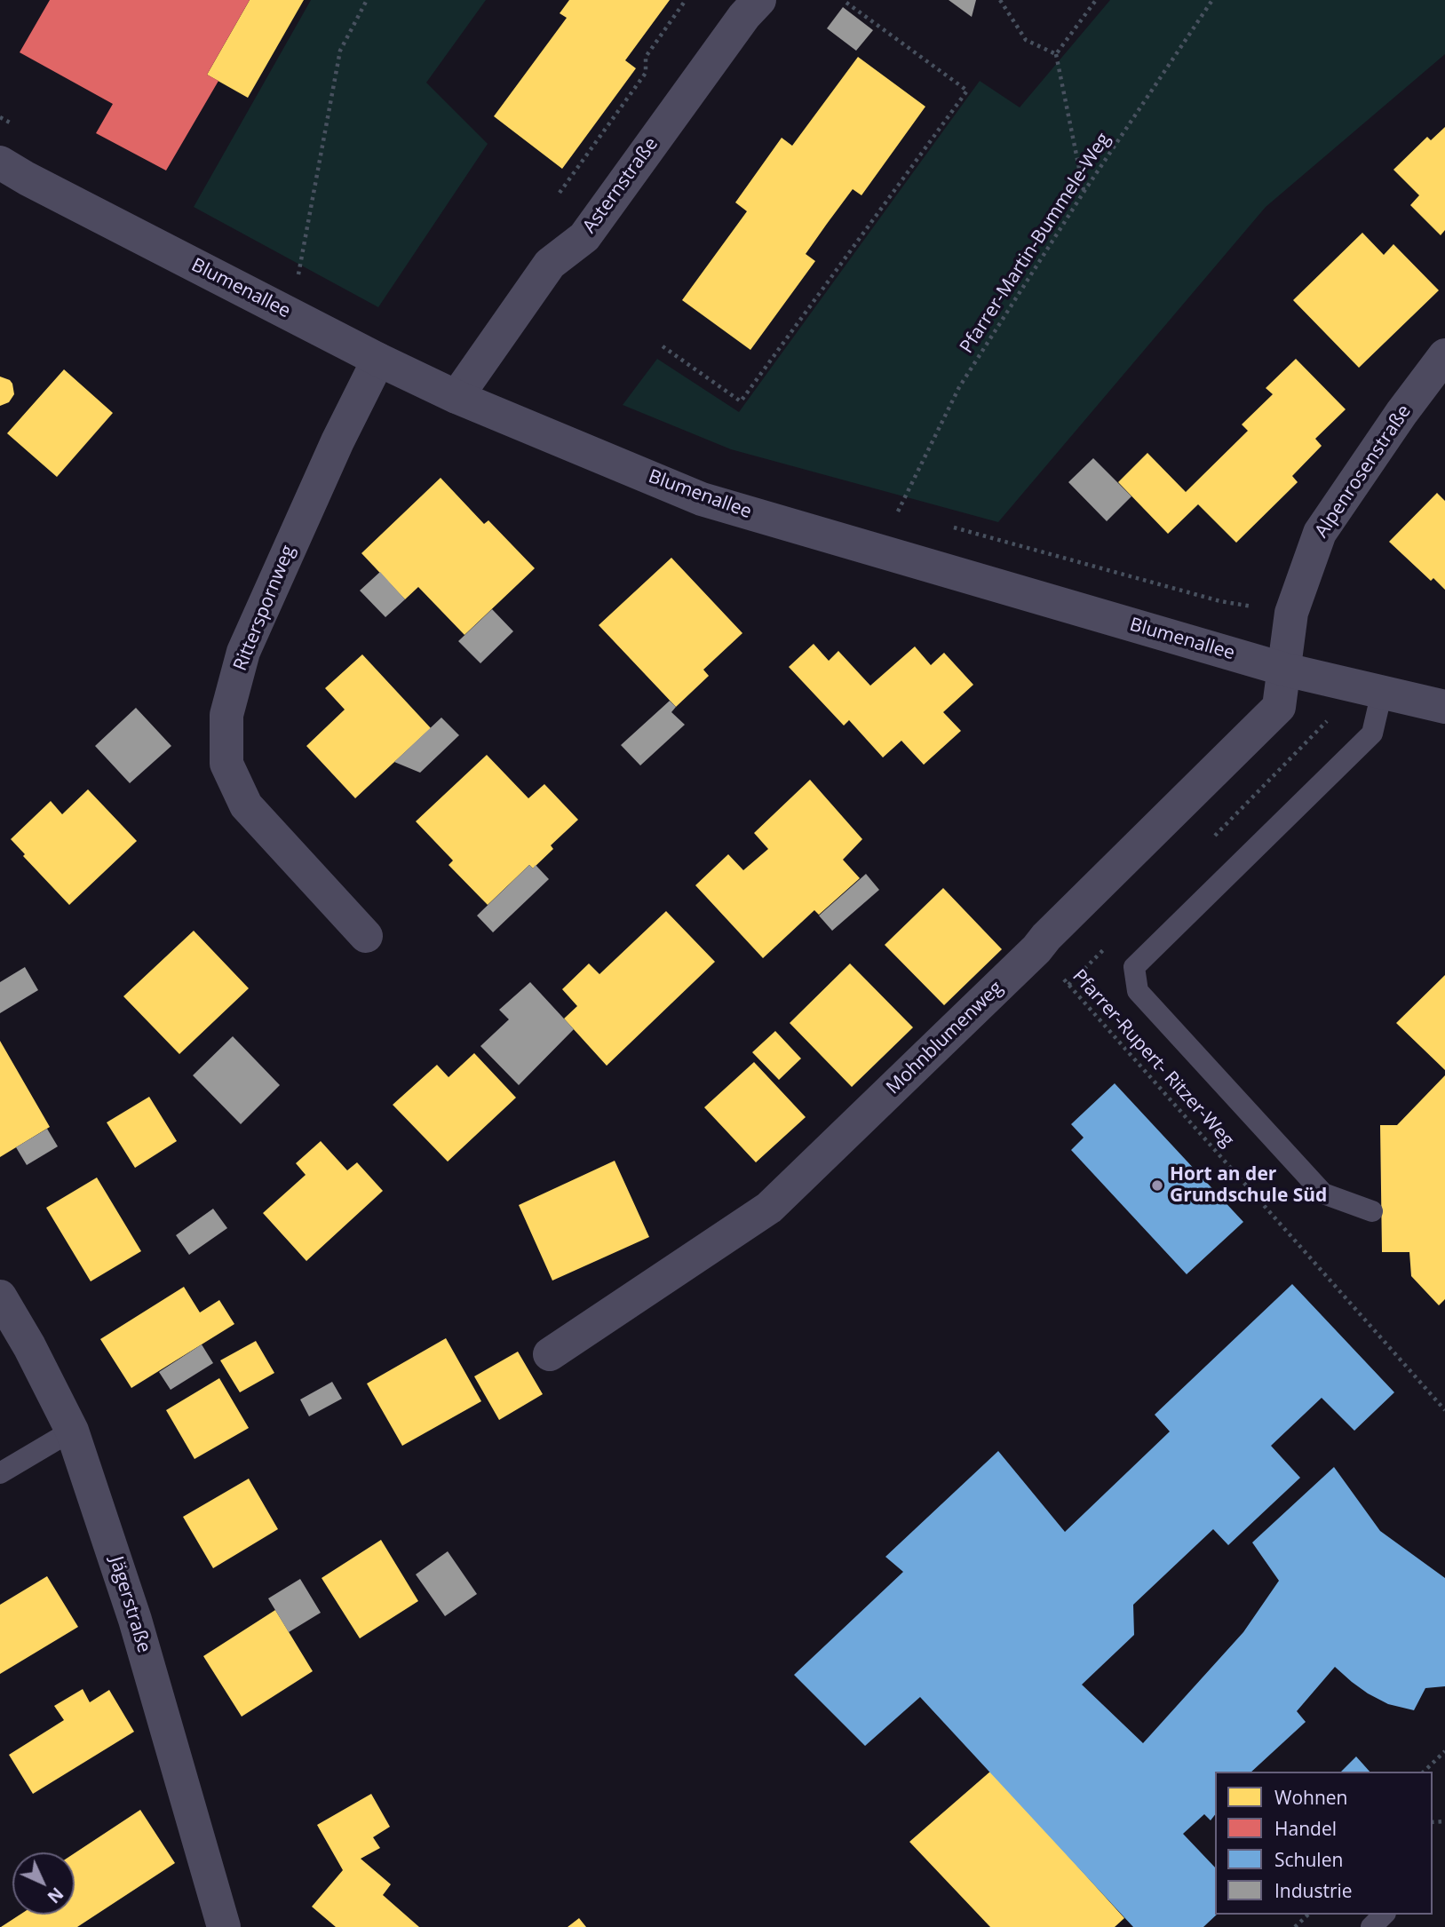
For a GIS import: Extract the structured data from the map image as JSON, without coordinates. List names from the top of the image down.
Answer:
{
  "streets": {
    "street": [
      "Asternstraße",
      "Blumenallee",
      "Alpenrosenstraße",
      "Ritterspornweg",
      "Mohnblumenweg",
      "Jägerstraße"
    ],
    "path": ["Pfarrer-Martin-Bummele-Weg", "Pfarrer-Rupert- Ritzer-Weg"]
  },
  "crossings": [
    ["Asternstraße", "Blumenallee"],
    ["Blumenallee", "Alpenrosenstraße"],
    ["Blumenallee", "Ritterspornweg"],
    ["Blumenallee", "Mohnblumenweg"],
    ["Alpenrosenstraße", "Mohnblumenweg"],
    ["Mohnblumenweg", "Pfarrer-Rupert- Ritzer-Weg"]
  ],
  "places": ["Hort an der Grundschule Süd"],
  "legend": [
    "Wohnen",
    "Handel",
    "Schulen",
    "Industrie"
  ],
  "north": "bottom right"
}
